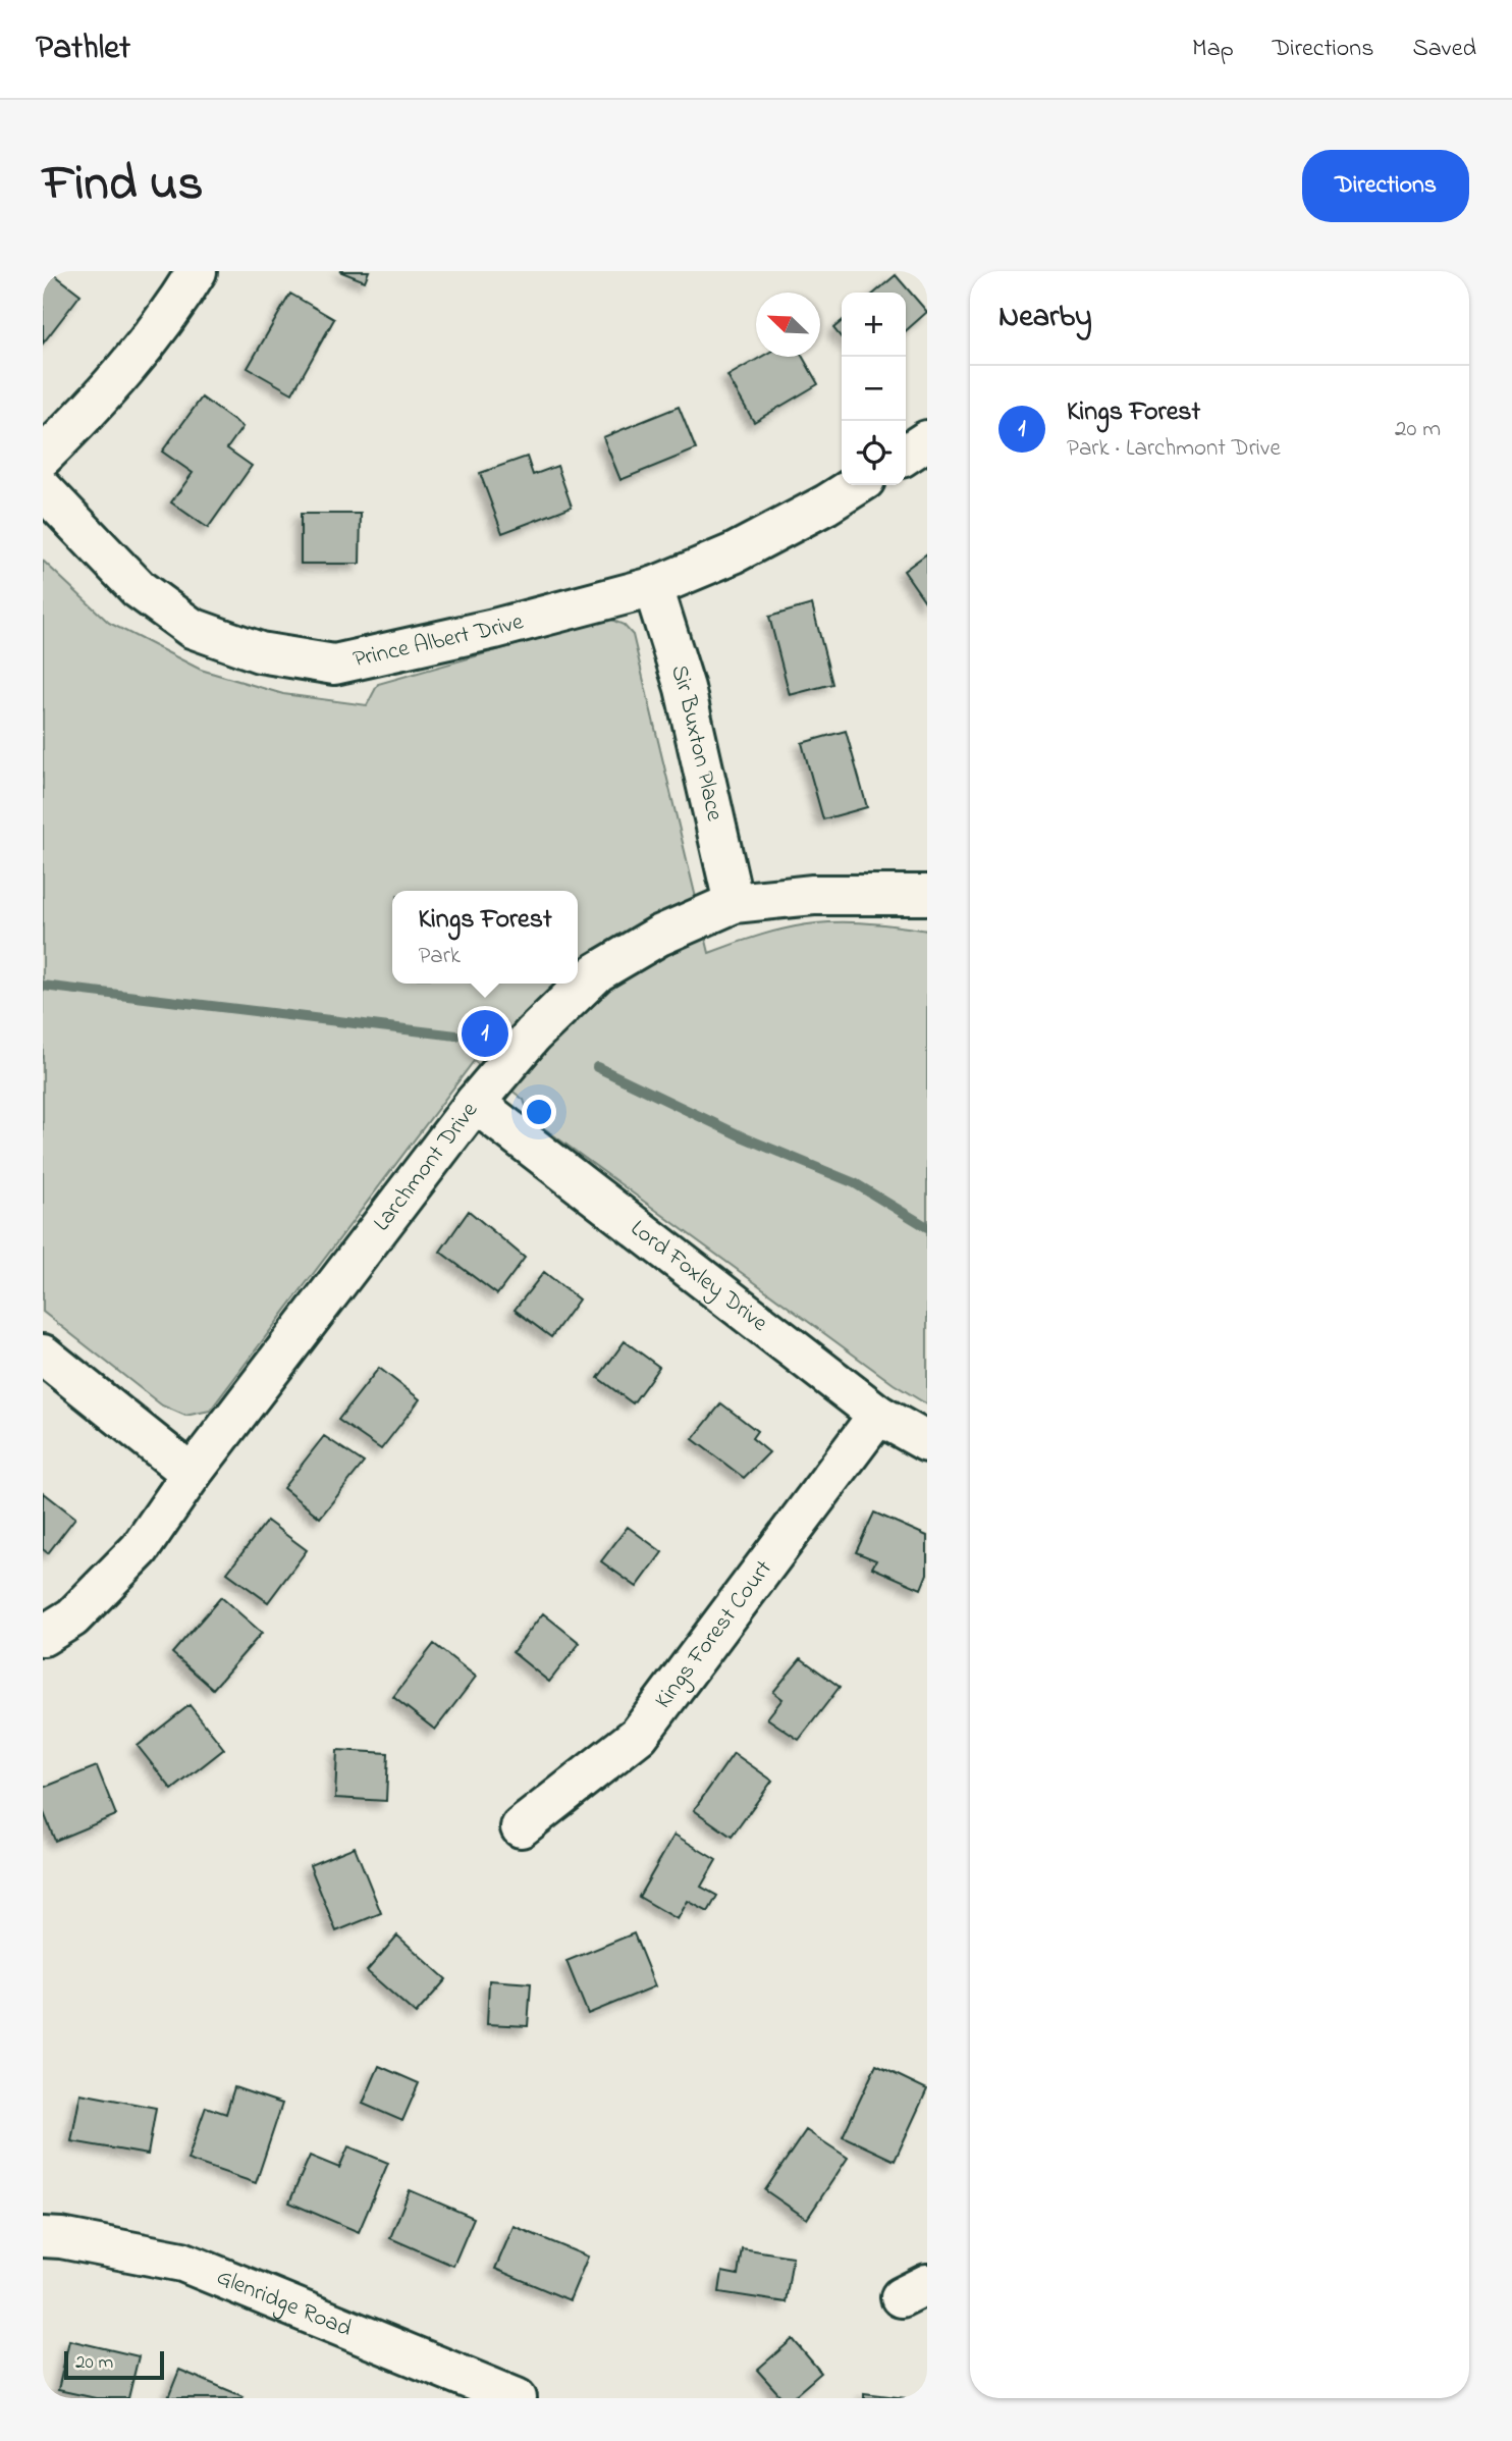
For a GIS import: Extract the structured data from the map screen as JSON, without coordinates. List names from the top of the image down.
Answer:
{
  "streets": {
    "street": [
      "Prince Albert Drive",
      "Sir Buxton Place",
      "Larchmont Drive",
      "Lord Foxley Drive",
      "Kings Forest Court",
      "Glenridge Road"
    ]
  },
  "crossings": [
    ["Prince Albert Drive", "Sir Buxton Place"],
    ["Sir Buxton Place", "Larchmont Drive"],
    ["Larchmont Drive", "Lord Foxley Drive"],
    ["Lord Foxley Drive", "Kings Forest Court"]
  ],
  "scale_bar": "20 m",
  "north": "top left",
  "page": {
    "header": "Pathlet",
    "nav": ["Map", "Directions", "Saved"],
    "title": "Find us",
    "buttons": "Directions",
    "heading": "Nearby",
    "map_buttons": ["+", "−"],
    "list": [
      {
        "mark": "1",
        "name": "Kings Forest",
        "note": "Park · Larchmont Drive",
        "value": "20 m"
      }
    ],
    "popup": ["Kings Forest", "Park"],
    "pins": "1",
    "scale": "20 m"
  }
}
